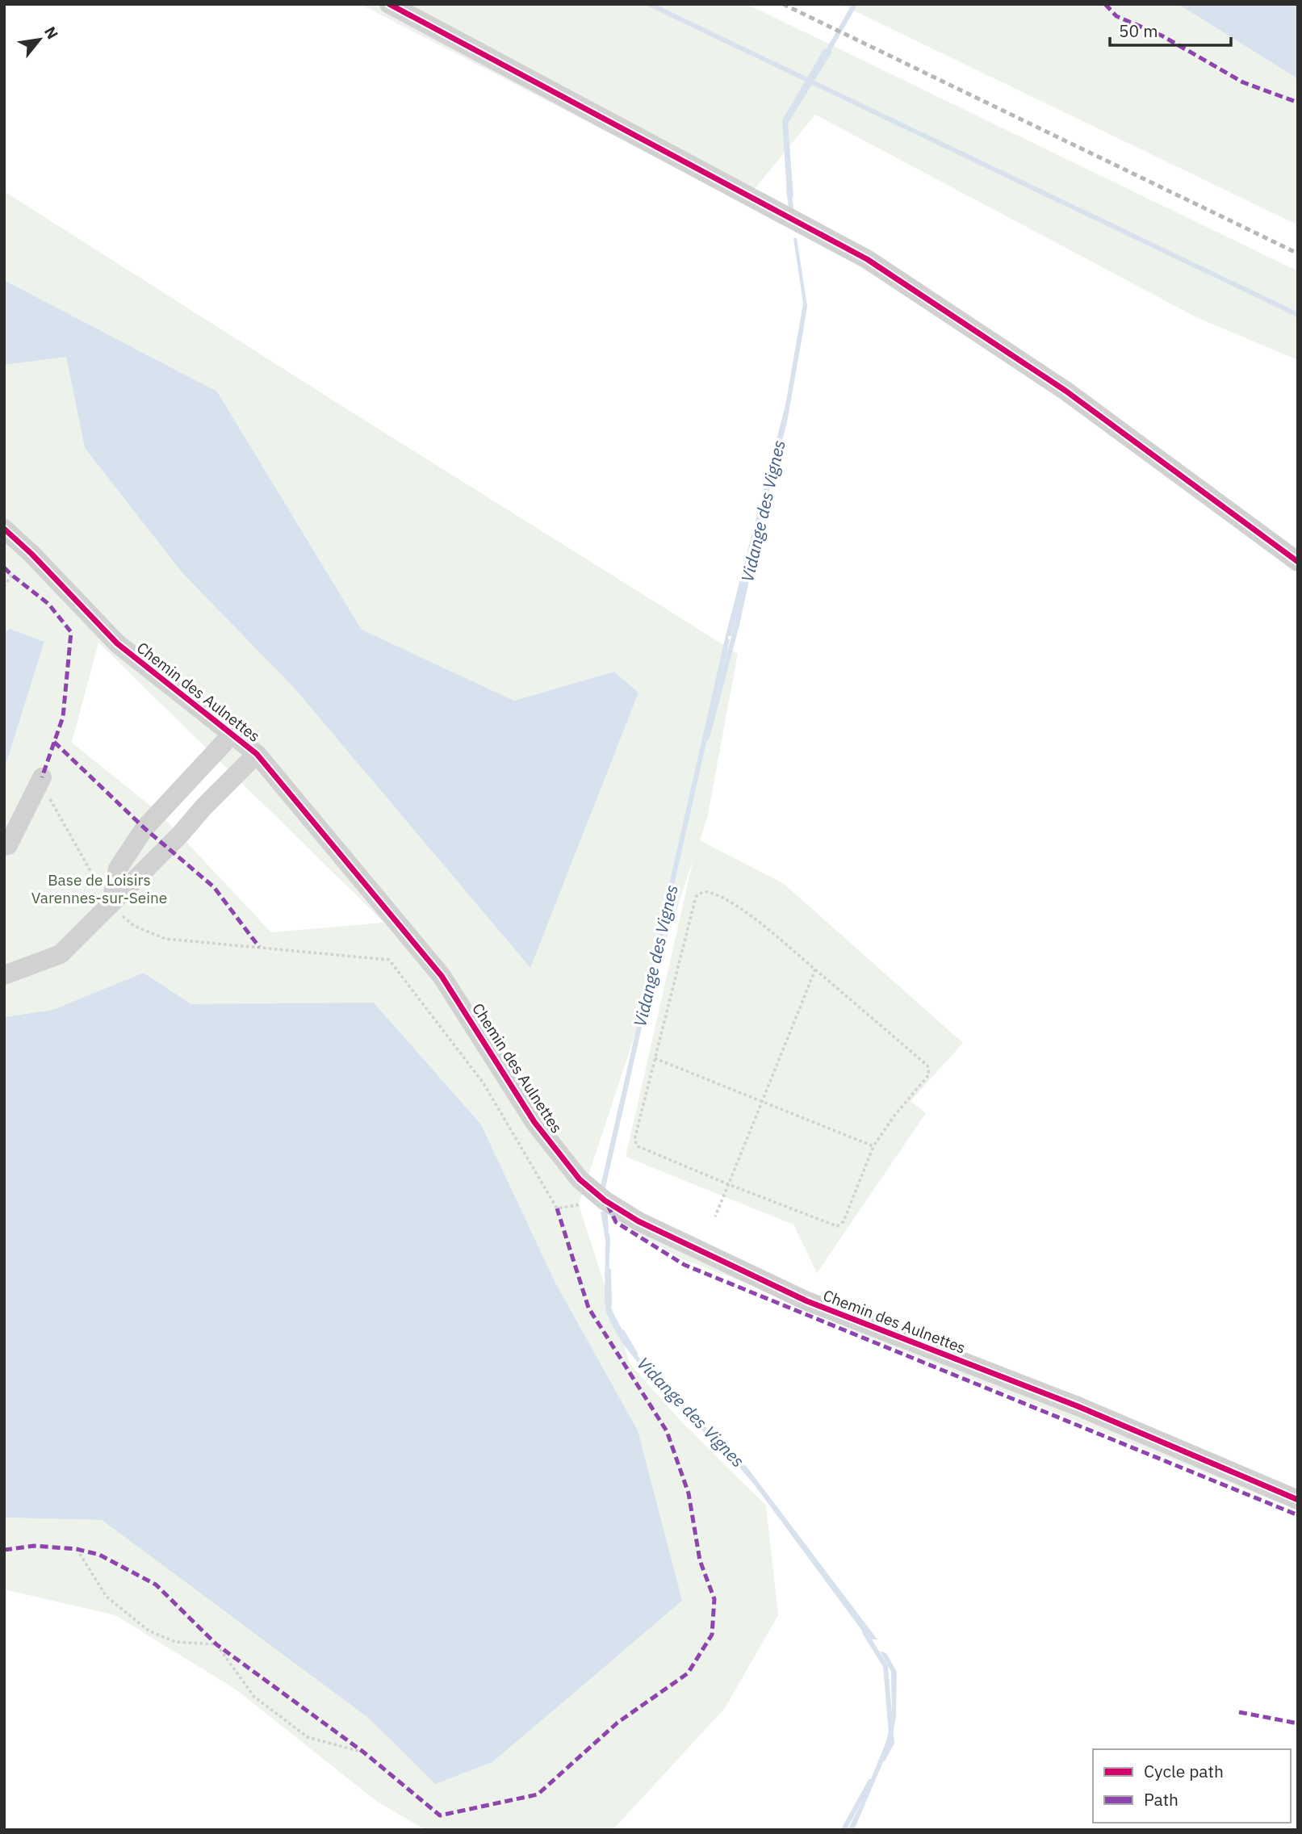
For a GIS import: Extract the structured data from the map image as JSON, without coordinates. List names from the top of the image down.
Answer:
{
  "streets": {
    "street": ["Chemin des Aulnettes"]
  },
  "water": ["Vidange des Vignes"],
  "parks": ["Base de Loisirs Varennes-sur-Seine"],
  "legend": ["Cycle path", "Path"],
  "scale_bar": "50 m",
  "north": "top right"
}
